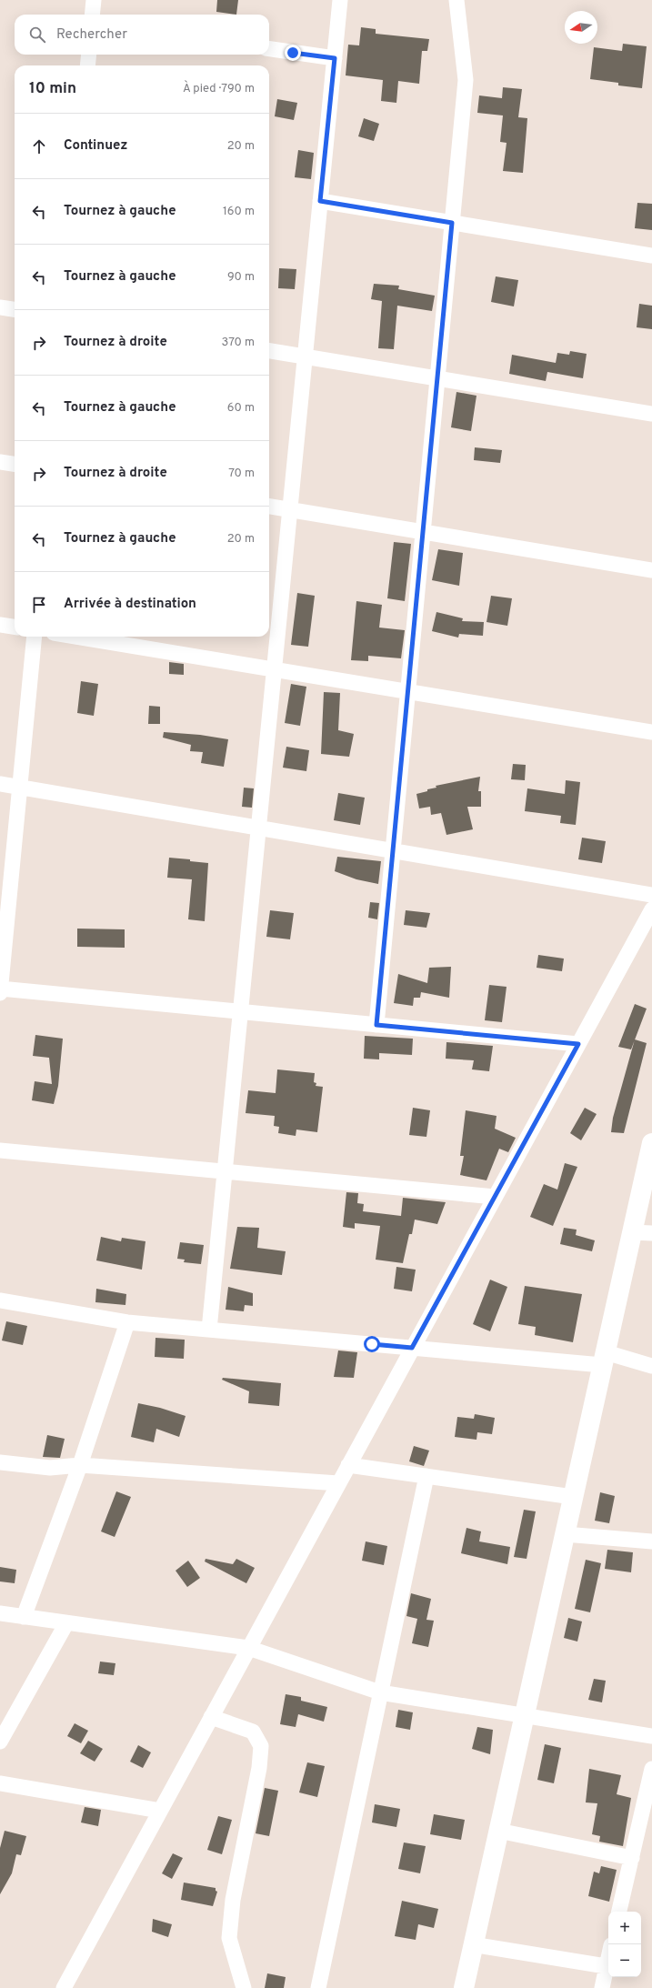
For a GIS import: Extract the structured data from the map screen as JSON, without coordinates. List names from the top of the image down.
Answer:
{
  "north": "left",
  "page": {
    "search": "Rechercher",
    "heading": ["10 min", "À pied · 790 m"],
    "list": [
      ["Continuez", "20 m"],
      ["Tournez à gauche", "160 m"],
      ["Tournez à gauche", "90 m"],
      ["Tournez à droite", "370 m"],
      ["Tournez à gauche", "60 m"],
      ["Tournez à droite", "70 m"],
      ["Tournez à gauche", "20 m"],
      "Arrivée à destination"
    ],
    "map_buttons": ["+", "−"]
  }
}
